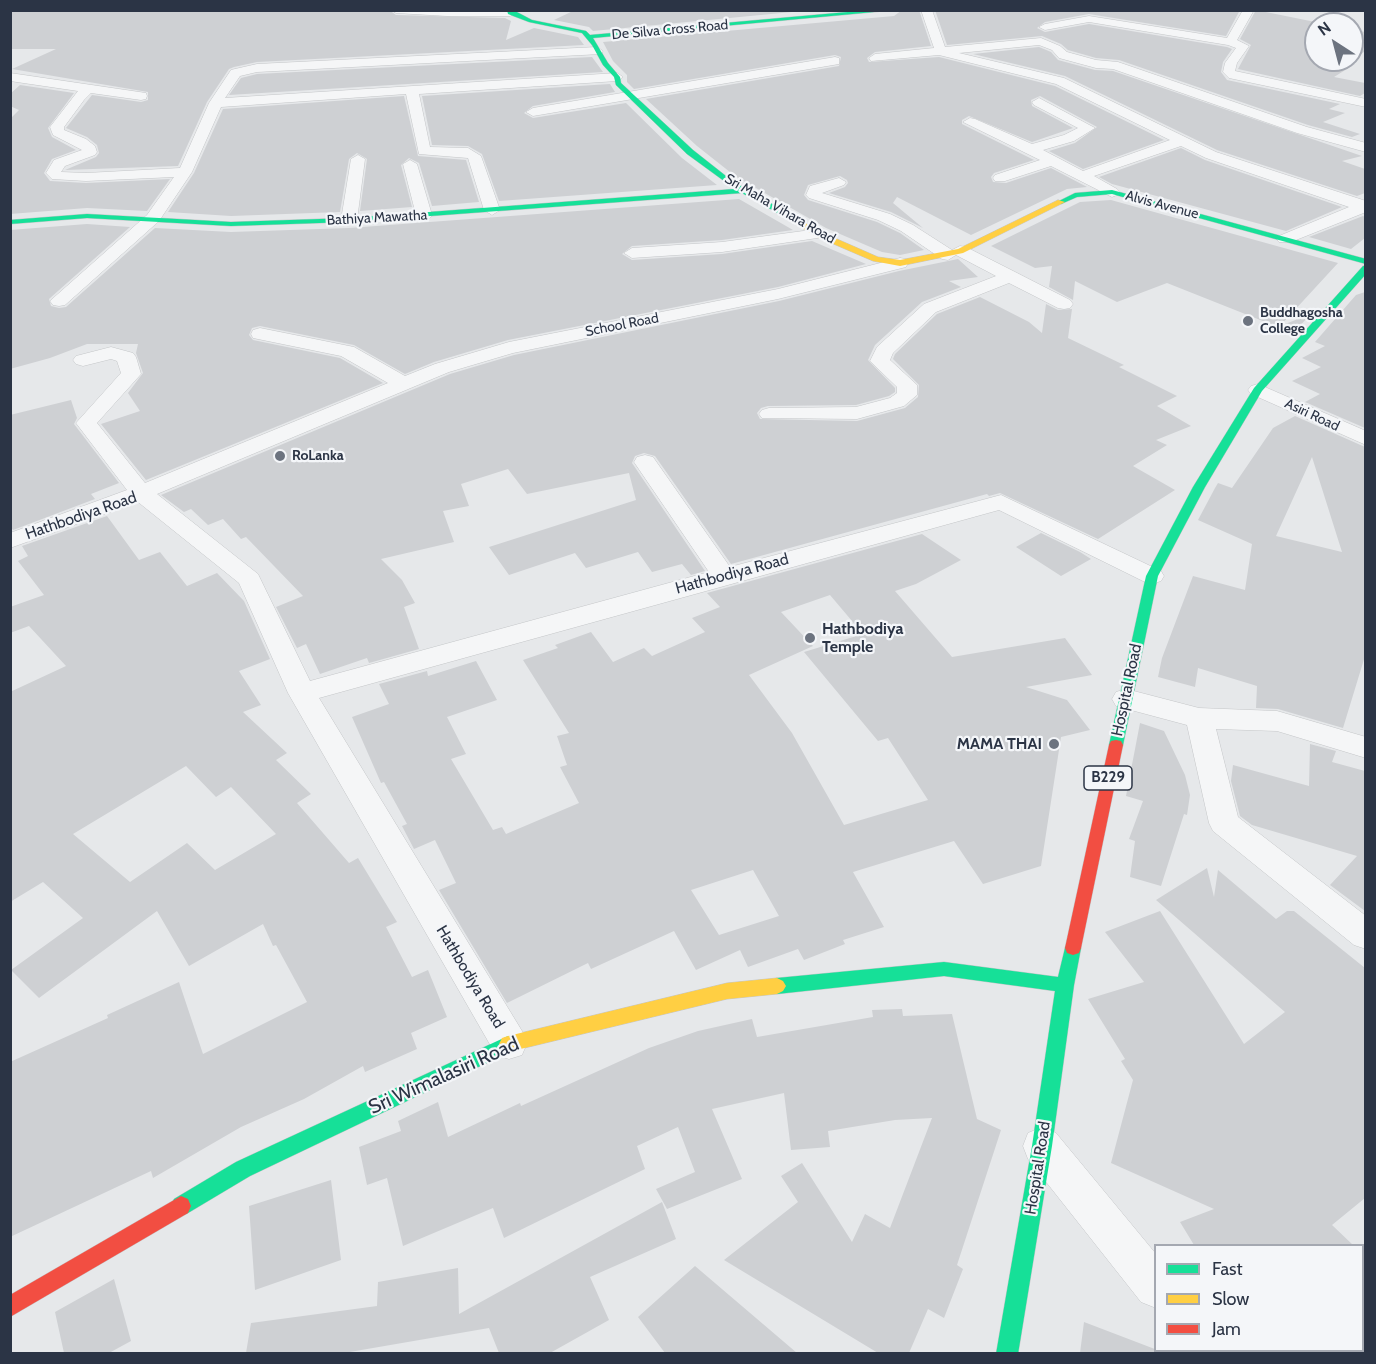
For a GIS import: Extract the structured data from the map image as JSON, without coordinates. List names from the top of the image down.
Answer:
{
  "streets": {
    "street": [
      "De Silva Cross Road",
      "Alvis Avenue",
      "Sri Maha Vihara Road",
      "Bathiya Mawatha",
      "School Road",
      "Asiri Road",
      "Hathbodiya Road",
      "Hospital Road",
      "B229",
      "Sri Wimalasiri Road"
    ]
  },
  "crossings": [
    ["De Silva Cross Road", "Sri Maha Vihara Road"],
    ["Alvis Avenue", "School Road"],
    ["Sri Maha Vihara Road", "Bathiya Mawatha"],
    ["Sri Maha Vihara Road", "School Road"],
    ["School Road", "Hathbodiya Road"],
    ["Asiri Road", "Hospital Road"],
    ["Hathbodiya Road", "Hospital Road"],
    ["Hathbodiya Road", "Sri Wimalasiri Road"],
    ["Hospital Road", "Sri Wimalasiri Road"]
  ],
  "places": [
    "Buddhagosha College",
    "RoLanka",
    "Hathbodiya Temple",
    "MAMA THAI"
  ],
  "legend": ["Fast", "Slow", "Jam"],
  "north": "top left"
}
